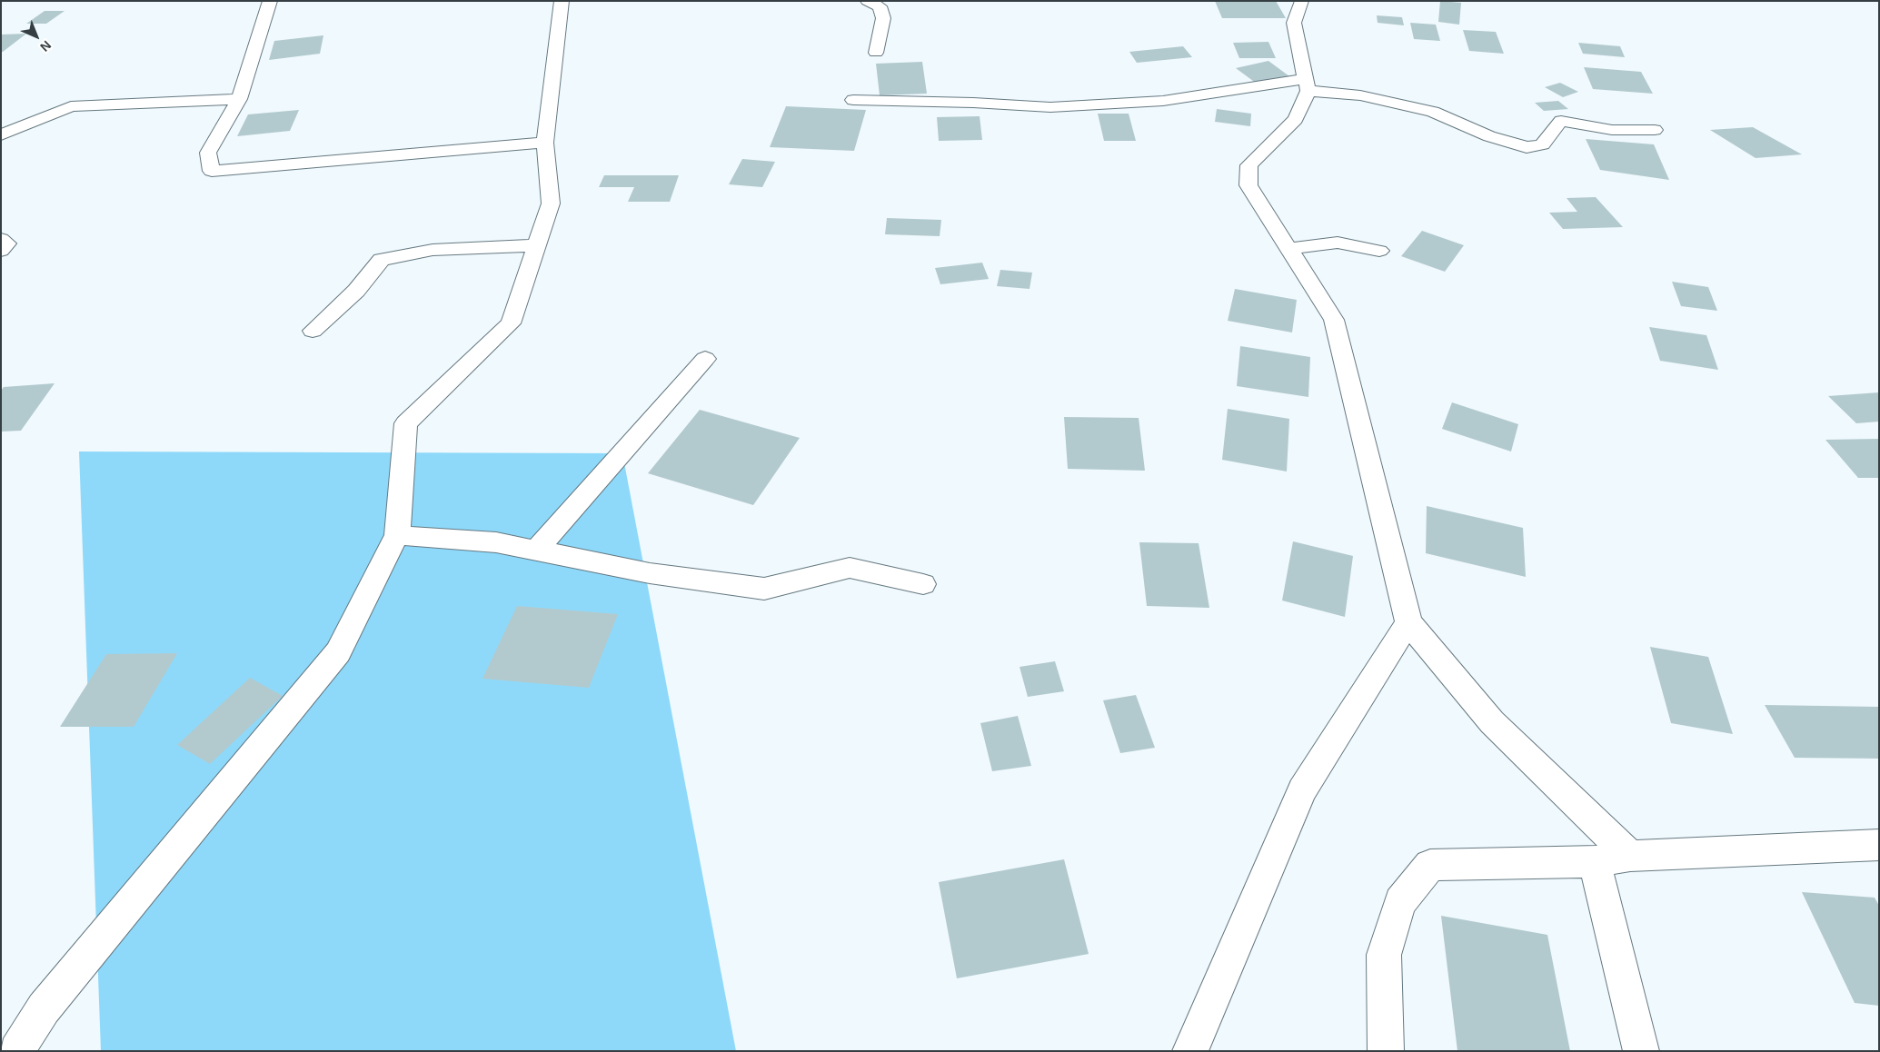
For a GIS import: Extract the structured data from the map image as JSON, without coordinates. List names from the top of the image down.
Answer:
{
  "north": "bottom right"
}
